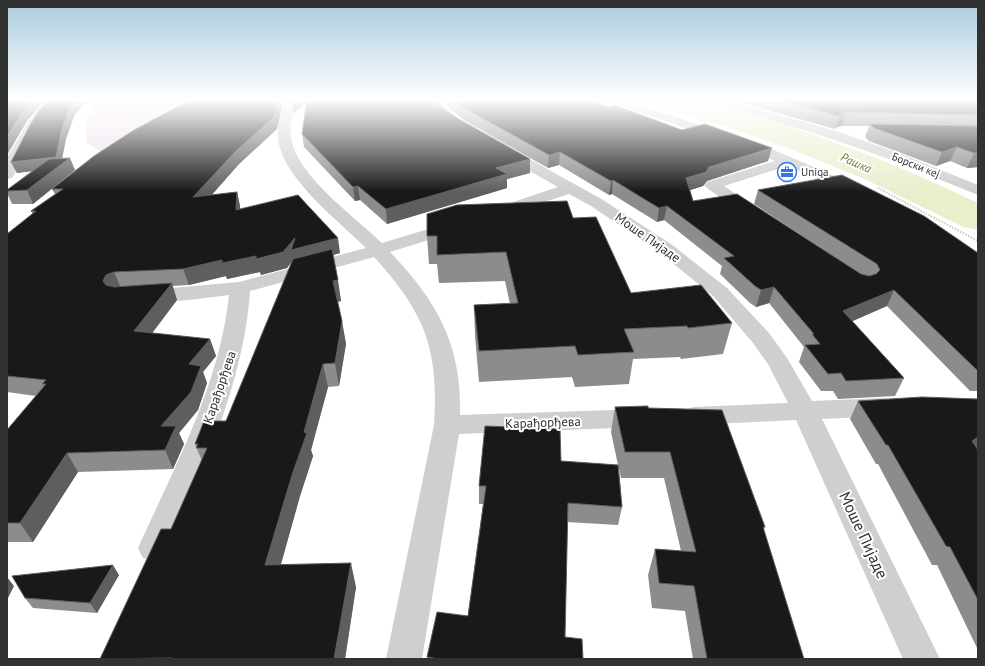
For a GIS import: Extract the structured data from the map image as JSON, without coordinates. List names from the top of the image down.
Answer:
{
  "streets": {
    "street": ["Борски кеј", "Моше Пијаде", "Карађорђева"]
  },
  "crossings": [
    ["Моше Пијаде", "Карађорђева"]
  ],
  "water": ["Рашка"],
  "places": {
    "office": ["Uniqa"]
  }
}
